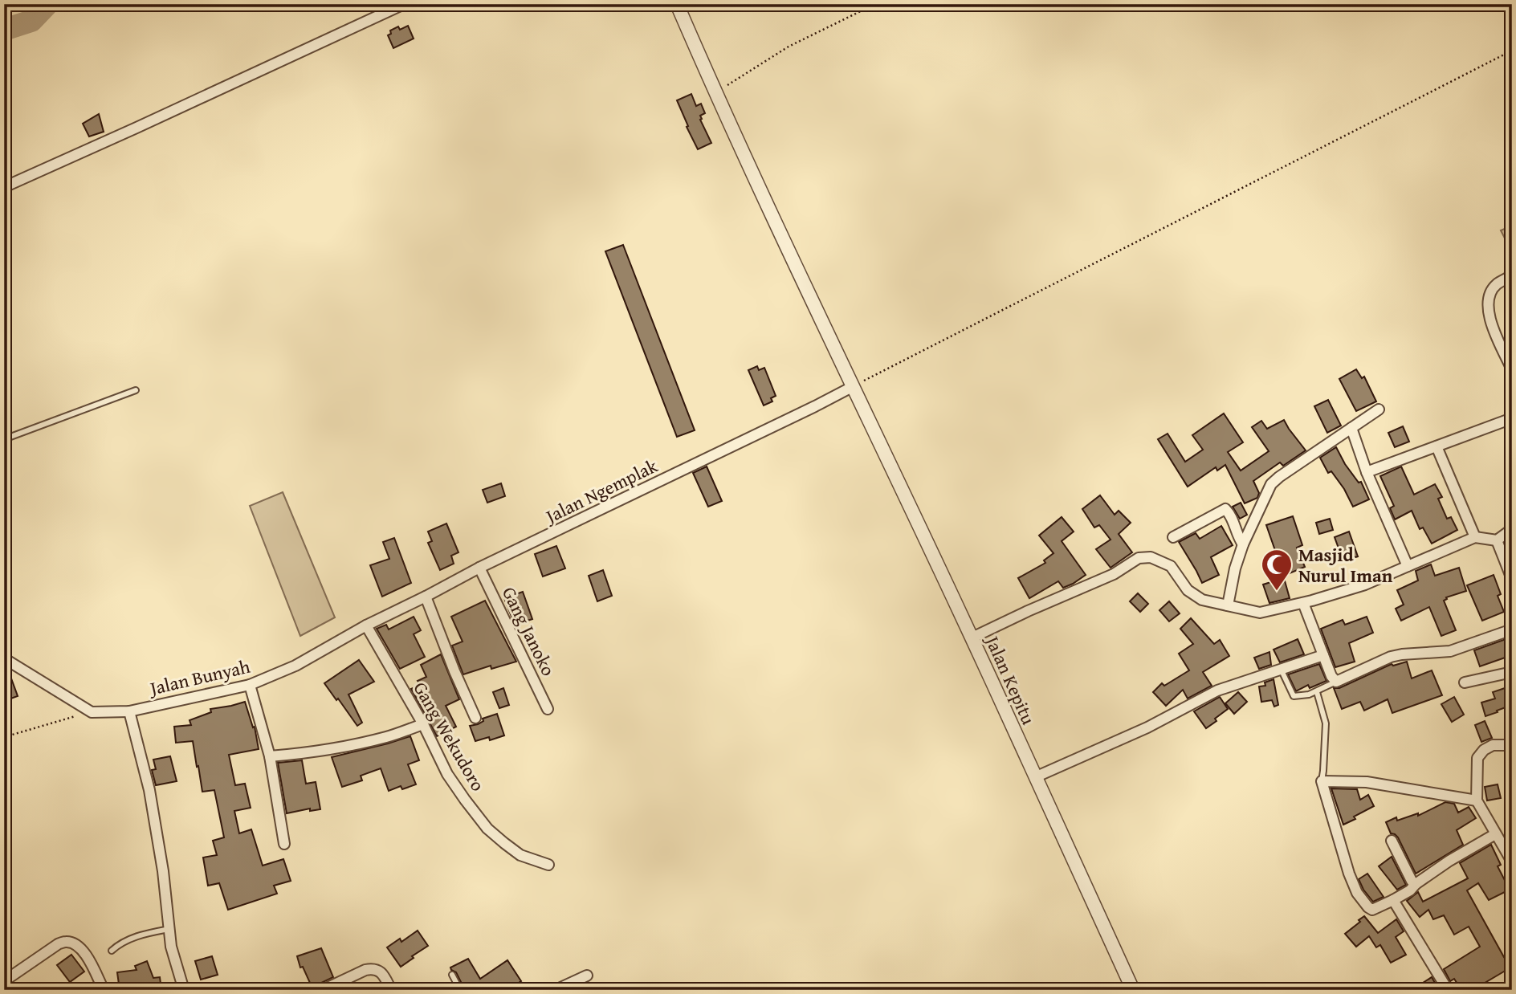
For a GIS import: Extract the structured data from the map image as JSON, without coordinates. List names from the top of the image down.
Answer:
{
  "streets": {
    "street": [
      "Jalan Ngemplak",
      "Gang Janoko",
      "Jalan Bunyah",
      "Jalan Kepitu",
      "Gang Wekudoro"
    ]
  },
  "crossings": [
    ["Jalan Ngemplak", "Gang Janoko"],
    ["Jalan Ngemplak", "Jalan Bunyah"],
    ["Jalan Ngemplak", "Jalan Kepitu"],
    ["Jalan Ngemplak", "Gang Wekudoro"],
    ["Jalan Bunyah", "Gang Wekudoro"]
  ],
  "places": {
    "mosque": ["Masjid Nurul Iman"]
  }
}
